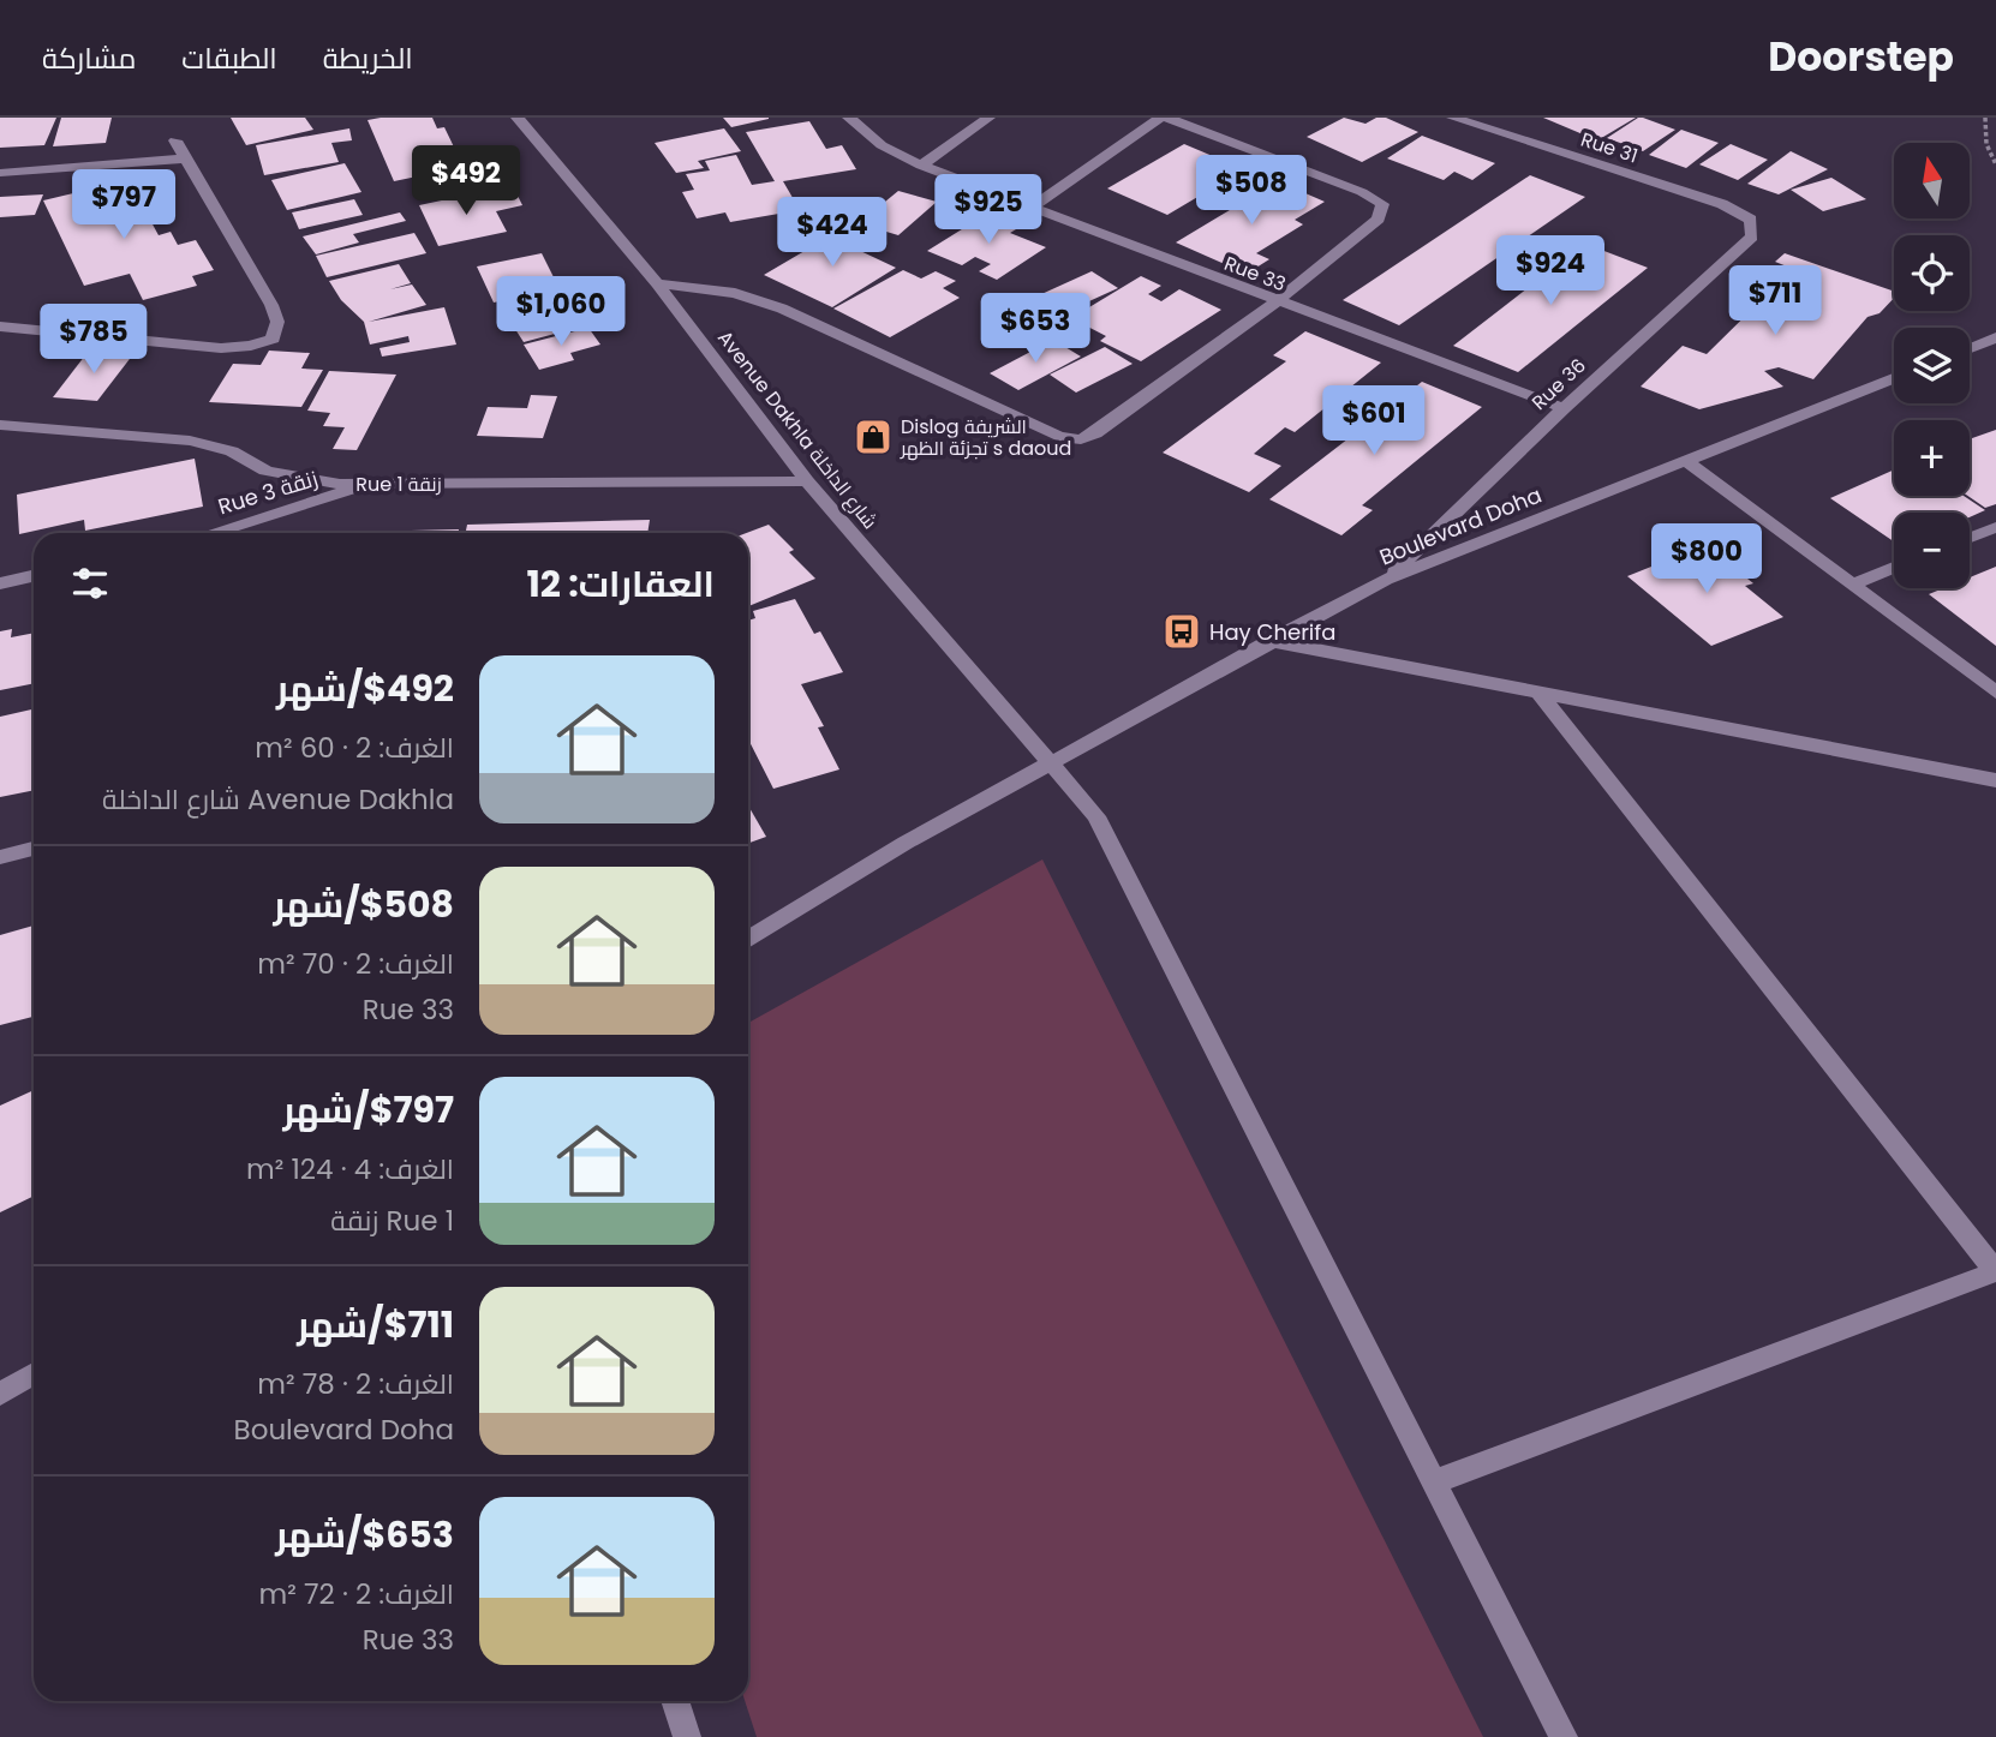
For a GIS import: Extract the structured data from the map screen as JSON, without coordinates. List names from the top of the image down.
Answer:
{
  "streets": {
    "street": [
      "Rue 31",
      "Rue 33",
      "Rue 36",
      "Avenue Dakhla شارع الداخلة",
      "Rue 1 زنقة",
      "Rue 3 زنقة",
      "Boulevard Doha"
    ]
  },
  "crossings": [
    ["Rue 31", "Rue 36"],
    ["Rue 33", "Rue 36"],
    ["Rue 36", "Boulevard Doha"],
    ["Avenue Dakhla شارع الداخلة", "Rue 1 زنقة"],
    ["Avenue Dakhla شارع الداخلة", "Boulevard Doha"],
    ["Rue 1 زنقة", "Rue 3 زنقة"]
  ],
  "places": {
    "shop": ["Dislog الشريفة تجزئة الظهر s daoud"],
    "bus stop": ["Hay Cherifa"]
  },
  "north": "top",
  "page": {
    "header": "Doorstep",
    "nav": ["الخريطة", "الطبقات", "مشاركة"],
    "map_buttons": ["+", "−"],
    "price": [
      "$492",
      "$508",
      "$797",
      "$925",
      "$424",
      "$924",
      "$711",
      "$1,060",
      "$653",
      "$785",
      "$601",
      "$800"
    ],
    "heading": "العقارات: 12",
    "list": [
      {
        "name": "$492/شهر",
        "note": "الغرف: 2 · 60 m² · Avenue Dakhla شارع الداخلة"
      },
      {
        "name": "$508/شهر",
        "note": "الغرف: 2 · 70 m² · Rue 33"
      },
      {
        "name": "$797/شهر",
        "note": "الغرف: 4 · 124 m² · Rue 1 زنقة"
      },
      {
        "name": "$711/شهر",
        "note": "الغرف: 2 · 78 m² · Boulevard Doha"
      },
      {
        "name": "$653/شهر",
        "note": "الغرف: 2 · 72 m² · Rue 33"
      }
    ]
  }
}
